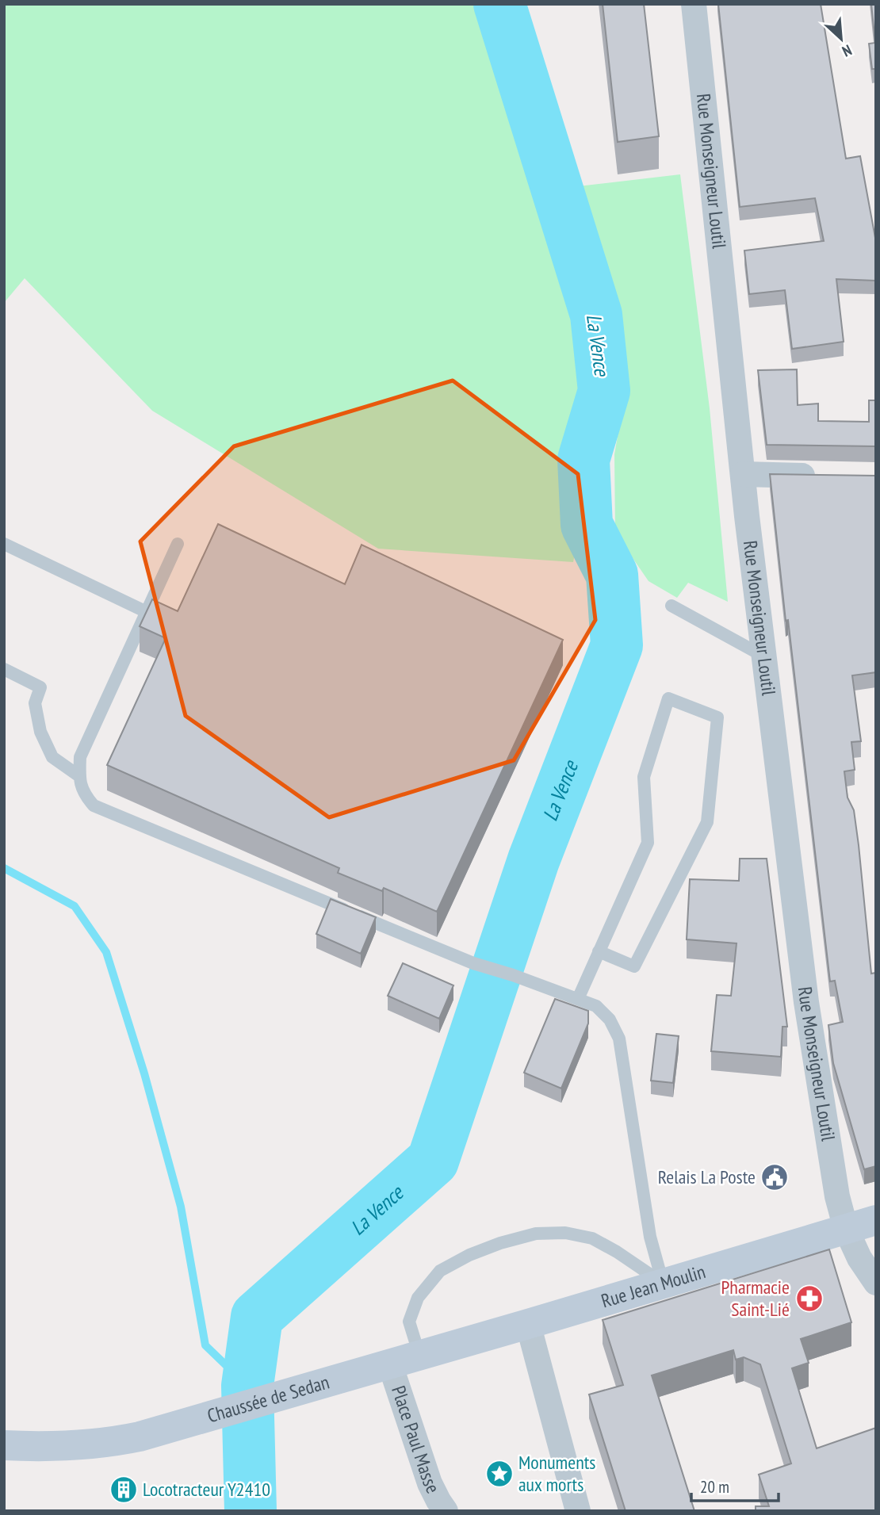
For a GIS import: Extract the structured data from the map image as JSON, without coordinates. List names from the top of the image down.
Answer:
{
  "streets": {
    "main road": ["Rue Jean Moulin", "Chaussée de Sedan"],
    "street": ["Rue Monseigneur Loutil", "Place Paul Masse"]
  },
  "crossings": [
    ["Rue Monseigneur Loutil", "Rue Jean Moulin"],
    ["Rue Jean Moulin", "Chaussée de Sedan"],
    ["Chaussée de Sedan", "Place Paul Masse"]
  ],
  "water": ["La Vence"],
  "places": {
    "public building": ["Relais La Poste"],
    "pharmacy": ["Pharmacie Saint-Lié"],
    "place": ["Monuments aux morts"],
    "building": ["Locotracteur Y2410"]
  },
  "scale_bar": "20 m",
  "north": "bottom right"
}
